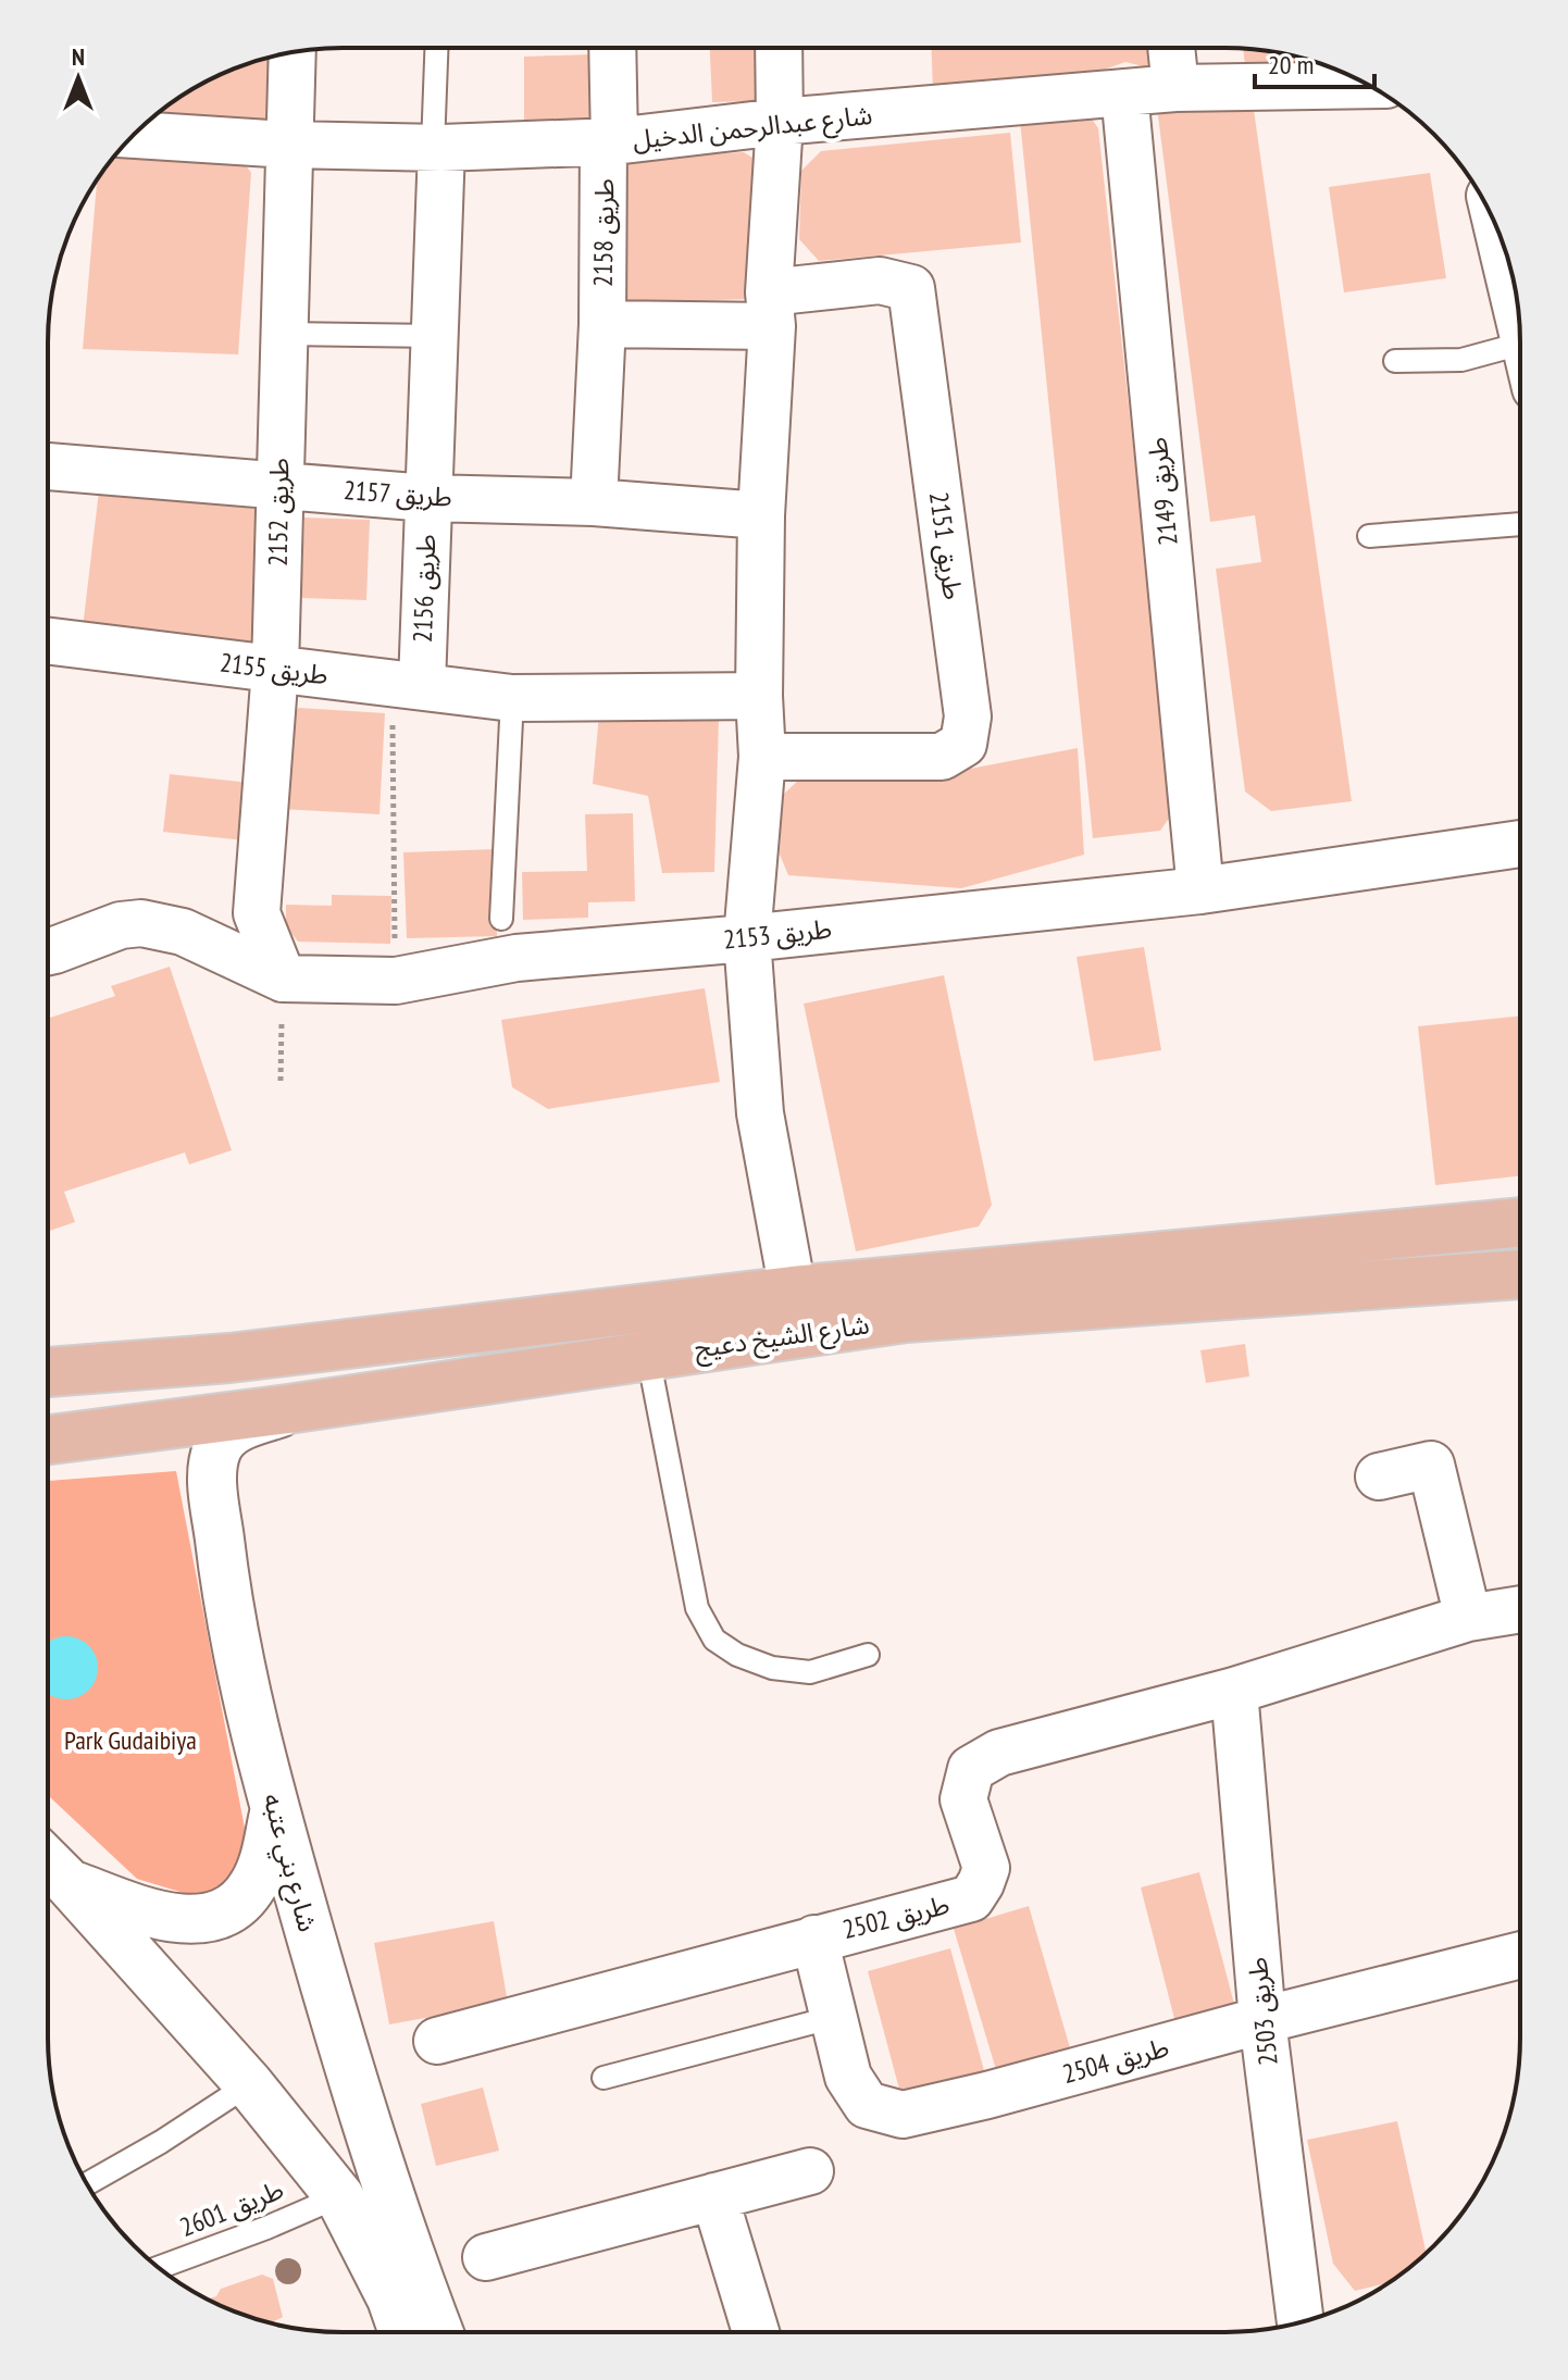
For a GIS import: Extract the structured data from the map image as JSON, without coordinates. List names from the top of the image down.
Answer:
{
  "streets": {
    "main road": ["شارع الشيخ دعيج", "شارع بني عتبه"],
    "street": [
      "شارع عبدالرحمن الدخيل",
      "طريق 2158",
      "طريق 2149",
      "طريق 2157",
      "طريق 2152",
      "طريق 2151",
      "طريق 2156",
      "طريق 2155",
      "طريق 2153",
      "طريق 2502",
      "طريق 2503",
      "طريق 2504"
    ],
    "lane": ["طريق 2601"]
  },
  "crossings": [
    ["شارع عبدالرحمن الدخيل", "طريق 2158"],
    ["شارع عبدالرحمن الدخيل", "طريق 2149"],
    ["شارع عبدالرحمن الدخيل", "طريق 2152"],
    ["شارع عبدالرحمن الدخيل", "طريق 2156"],
    ["طريق 2158", "طريق 2157"],
    ["طريق 2158", "طريق 2151"],
    ["طريق 2149", "طريق 2153"],
    ["طريق 2157", "طريق 2152"],
    ["طريق 2157", "طريق 2156"],
    ["طريق 2152", "طريق 2155"],
    ["طريق 2152", "طريق 2153"],
    ["طريق 2156", "طريق 2155"],
    ["شارع الشيخ دعيج", "شارع بني عتبه"],
    ["طريق 2502", "طريق 2503"],
    ["طريق 2502", "طريق 2504"],
    ["طريق 2503", "طريق 2504"]
  ],
  "parks": ["Park Gudaibiya"],
  "scale_bar": "20 m",
  "north": "top"
}
